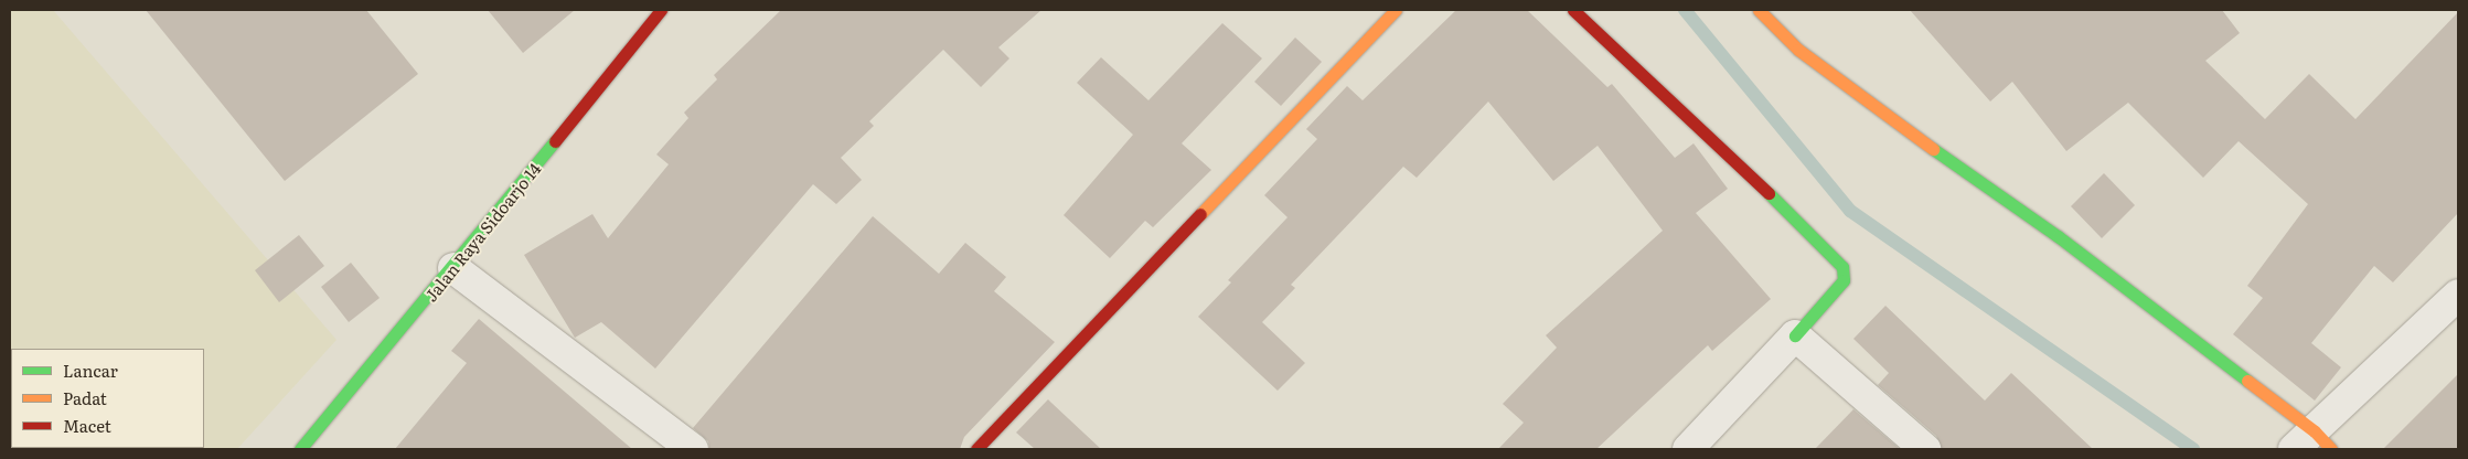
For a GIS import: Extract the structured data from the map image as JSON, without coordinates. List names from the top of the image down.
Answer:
{
  "streets": {
    "street": ["Jalan Raya Sidoarjo 14"]
  },
  "legend": ["Lancar", "Padat", "Macet"]
}
